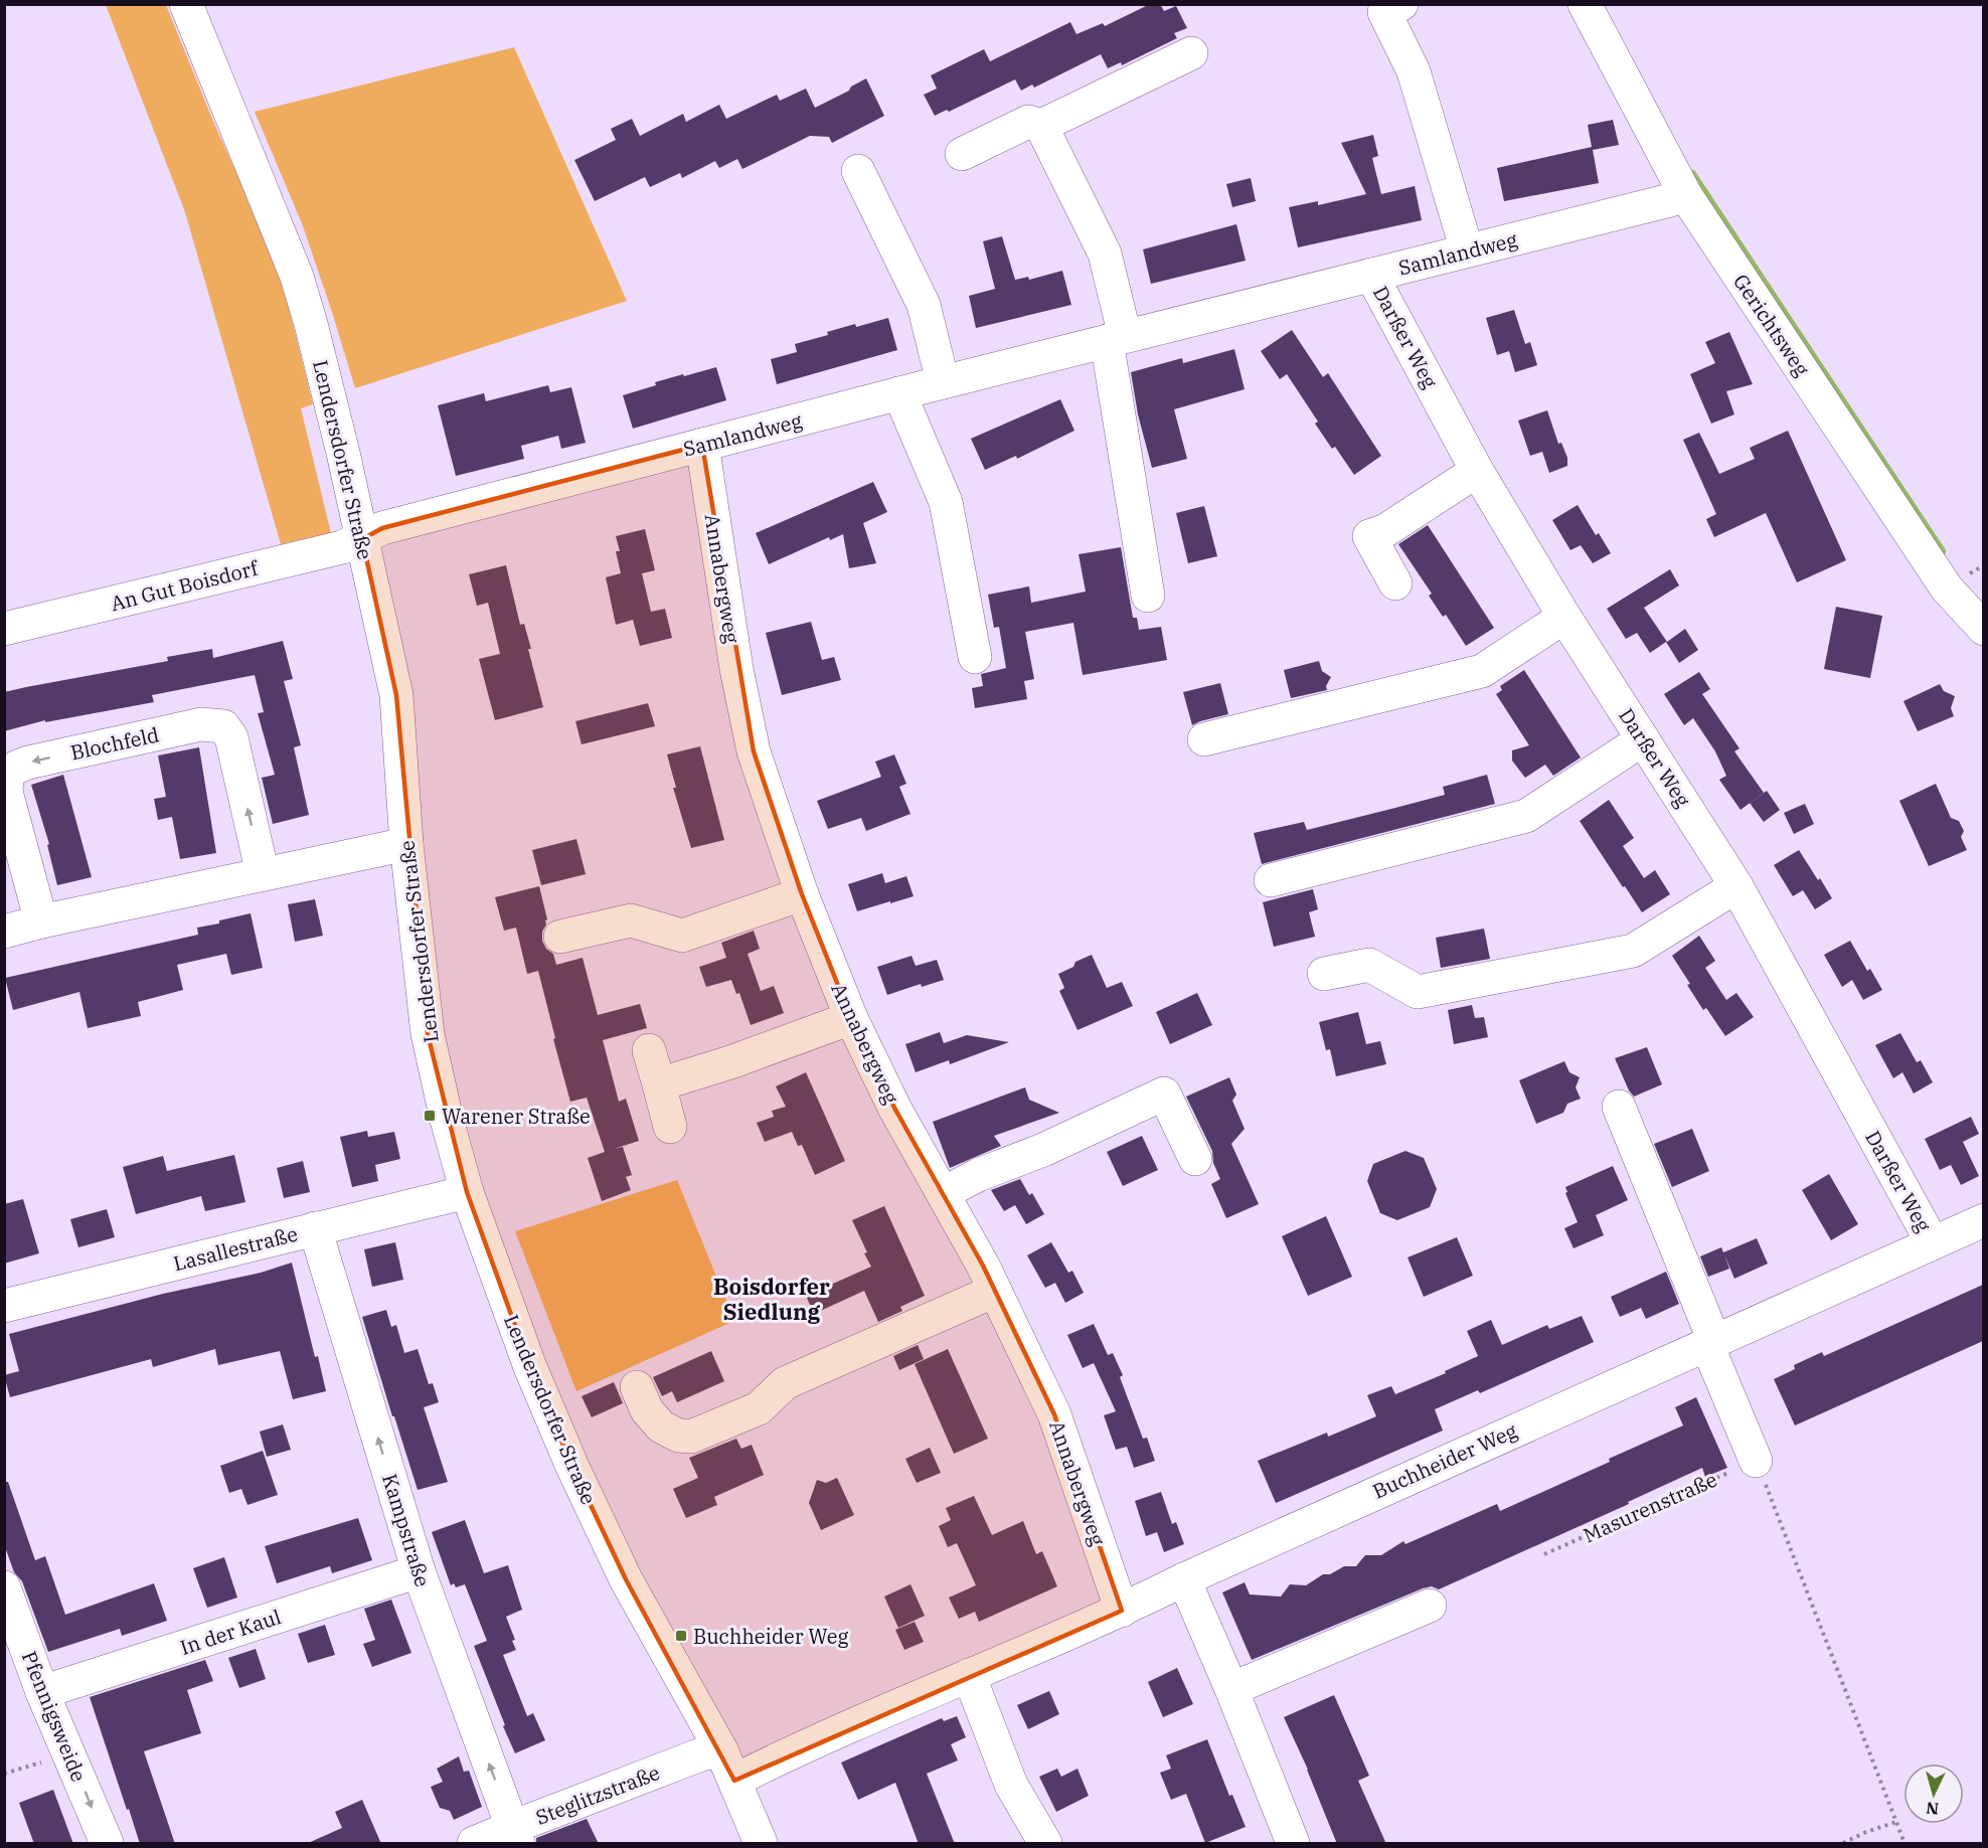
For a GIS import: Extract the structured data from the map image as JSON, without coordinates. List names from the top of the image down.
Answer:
{
  "streets": {
    "street": [
      "Samlandweg",
      "Gerichtsweg",
      "Darßer Weg",
      "Lendersdorfer Straße",
      "Annabergweg",
      "An Gut Boisdorf",
      "Blochfeld",
      "Lasallestraße",
      "Buchheider Weg",
      "Kampstraße",
      "In der Kaul",
      "Pfennigsweide",
      "Steglitzstraße"
    ],
    "path": ["Masurenstraße"]
  },
  "crossings": [
    ["Samlandweg", "Gerichtsweg"],
    ["Samlandweg", "Darßer Weg"],
    ["Samlandweg", "Lendersdorfer Straße"],
    ["Samlandweg", "Annabergweg"],
    ["Samlandweg", "An Gut Boisdorf"],
    ["Darßer Weg", "Buchheider Weg"],
    ["Lendersdorfer Straße", "An Gut Boisdorf"],
    ["Lendersdorfer Straße", "Lasallestraße"],
    ["Lendersdorfer Straße", "Buchheider Weg"],
    ["Lendersdorfer Straße", "Steglitzstraße"],
    ["Annabergweg", "Buchheider Weg"],
    ["Lasallestraße", "Kampstraße"],
    ["Kampstraße", "In der Kaul"],
    ["Kampstraße", "Steglitzstraße"],
    ["In der Kaul", "Pfennigsweide"]
  ],
  "one_way": ["Kampstraße", "Pfennigsweide"],
  "districts": ["Boisdorfer Siedlung"],
  "places": {
    "transit": ["Warener Straße", "Buchheider Weg"]
  },
  "north": "bottom"
}
